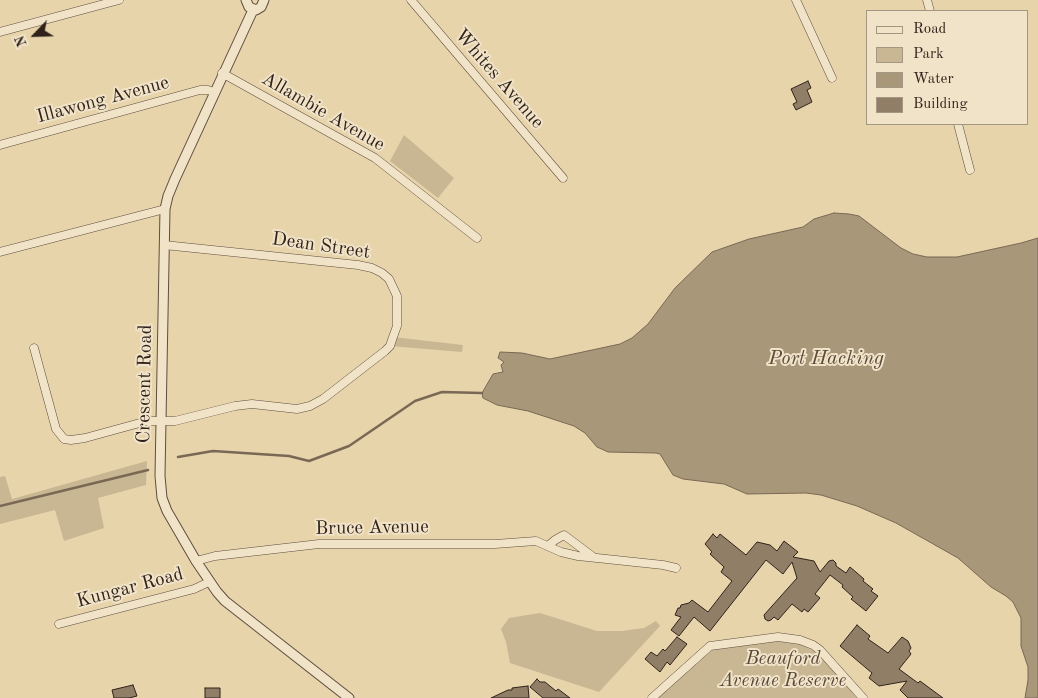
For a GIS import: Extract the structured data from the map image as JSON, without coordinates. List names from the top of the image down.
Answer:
{
  "streets": {
    "street": [
      "Whites Avenue",
      "Illawong Avenue",
      "Allambie Avenue",
      "Dean Street",
      "Crescent Road",
      "Bruce Avenue",
      "Kungar Road"
    ]
  },
  "crossings": [
    ["Illawong Avenue", "Crescent Road"],
    ["Allambie Avenue", "Crescent Road"],
    ["Dean Street", "Crescent Road"],
    ["Crescent Road", "Bruce Avenue"],
    ["Crescent Road", "Kungar Road"]
  ],
  "water": ["Port Hacking"],
  "parks": ["Beauford Avenue Reserve"],
  "legend": [
    "Road",
    "Park",
    "Water",
    "Building"
  ],
  "north": "bottom left"
}
